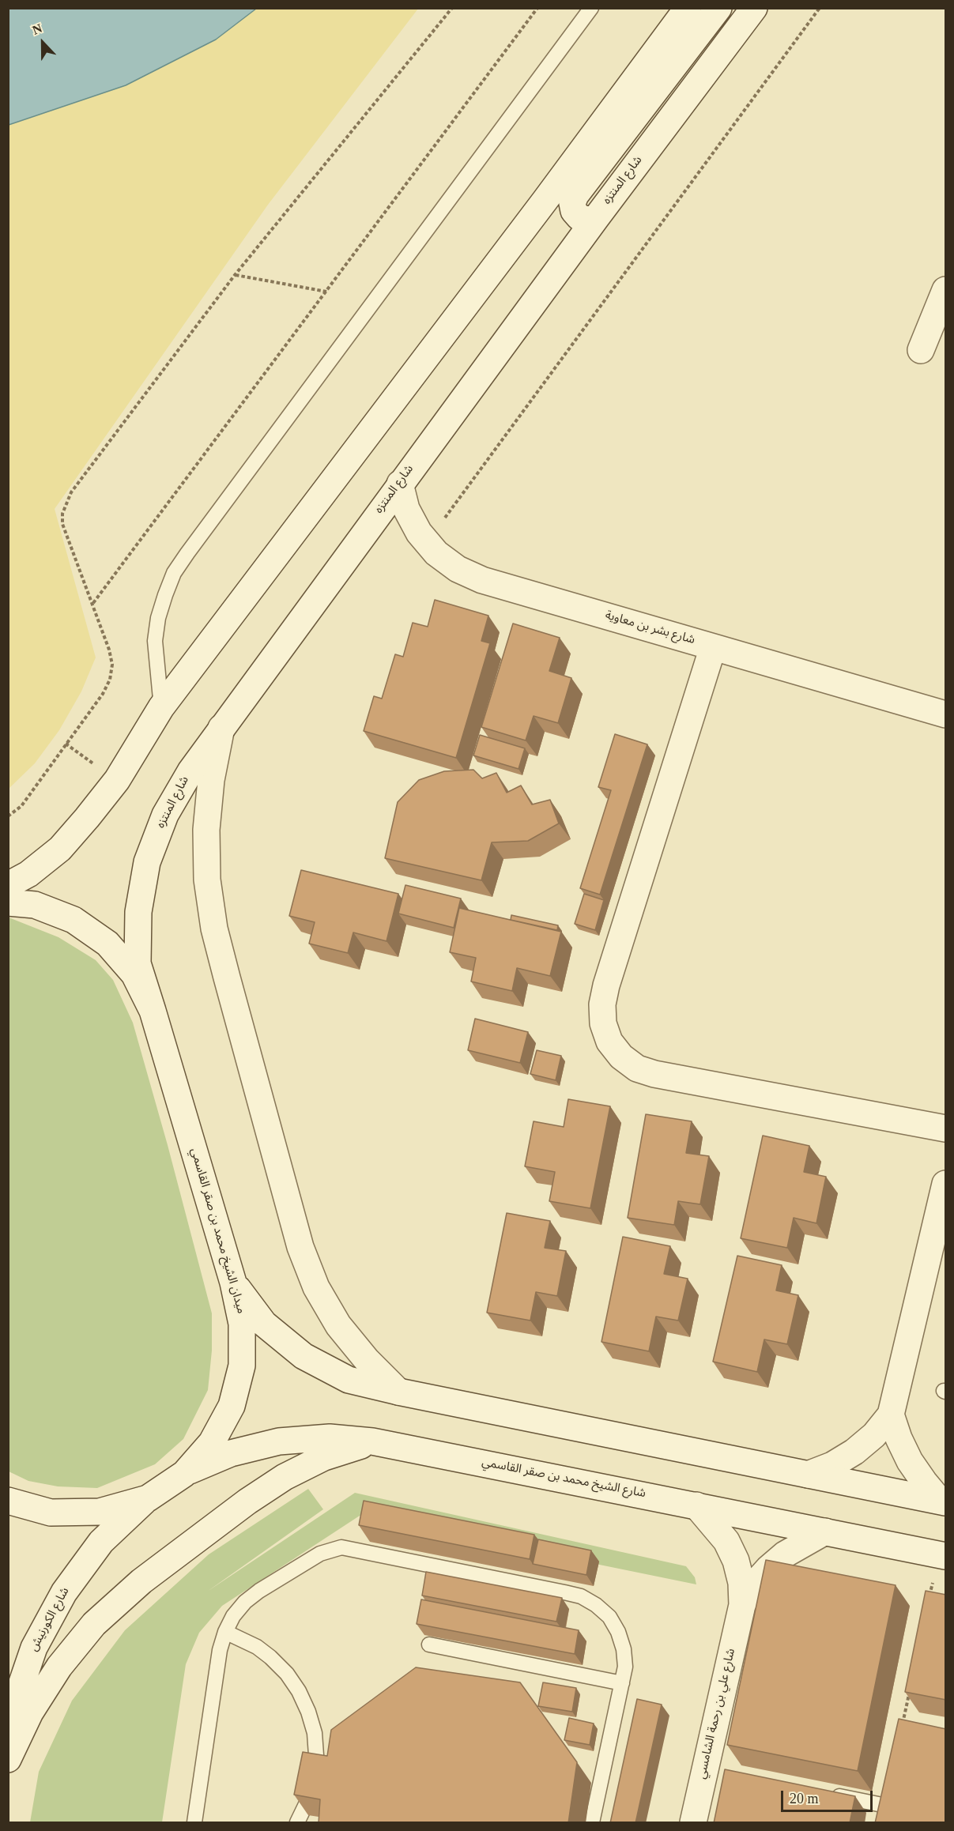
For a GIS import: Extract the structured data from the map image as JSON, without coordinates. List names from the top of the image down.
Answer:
{
  "streets": {
    "main road": [
      "شارع المنتزه",
      "شارع بشر بن معاوية",
      "ميدان الشيخ محمد بن صقر القاسمي",
      "شارع الشيخ محمد بن صقر القاسمي",
      "شارع الكورنيش",
      "شارع علي بن رحمة الشامسي"
    ]
  },
  "crossings": [
    ["شارع المنتزه", "شارع بشر بن معاوية"],
    ["شارع المنتزه", "ميدان الشيخ محمد بن صقر القاسمي"],
    ["ميدان الشيخ محمد بن صقر القاسمي", "شارع الشيخ محمد بن صقر القاسمي"],
    ["ميدان الشيخ محمد بن صقر القاسمي", "شارع الكورنيش"],
    ["شارع الشيخ محمد بن صقر القاسمي", "شارع علي بن رحمة الشامسي"]
  ],
  "scale_bar": "20 m",
  "north": "top"
}
